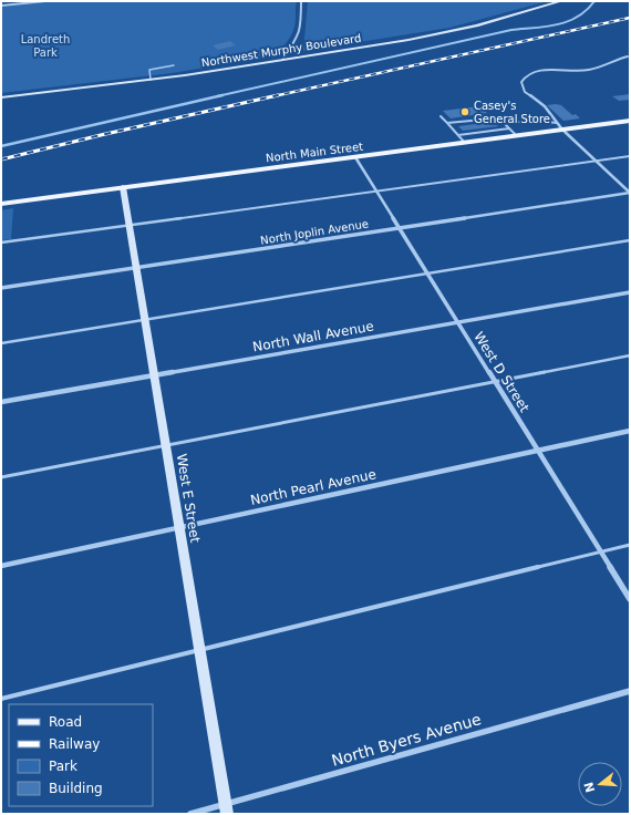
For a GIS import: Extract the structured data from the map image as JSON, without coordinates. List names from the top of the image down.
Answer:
{
  "streets": {
    "main road": ["North Main Street"],
    "street": [
      "Northwest Murphy Boulevard",
      "North Joplin Avenue",
      "North Wall Avenue",
      "West D Street",
      "North Pearl Avenue",
      "West E Street",
      "North Byers Avenue"
    ]
  },
  "crossings": [
    ["North Main Street", "West D Street"],
    ["North Main Street", "West E Street"],
    ["North Joplin Avenue", "West D Street"],
    ["North Joplin Avenue", "West E Street"],
    ["North Wall Avenue", "West D Street"],
    ["North Wall Avenue", "West E Street"],
    ["West D Street", "North Pearl Avenue"],
    ["North Pearl Avenue", "West E Street"],
    ["West E Street", "North Byers Avenue"]
  ],
  "parks": ["Landreth Park"],
  "places": ["Casey's General Store"],
  "legend": [
    "Road",
    "Railway",
    "Park",
    "Building"
  ],
  "north": "left"
}
